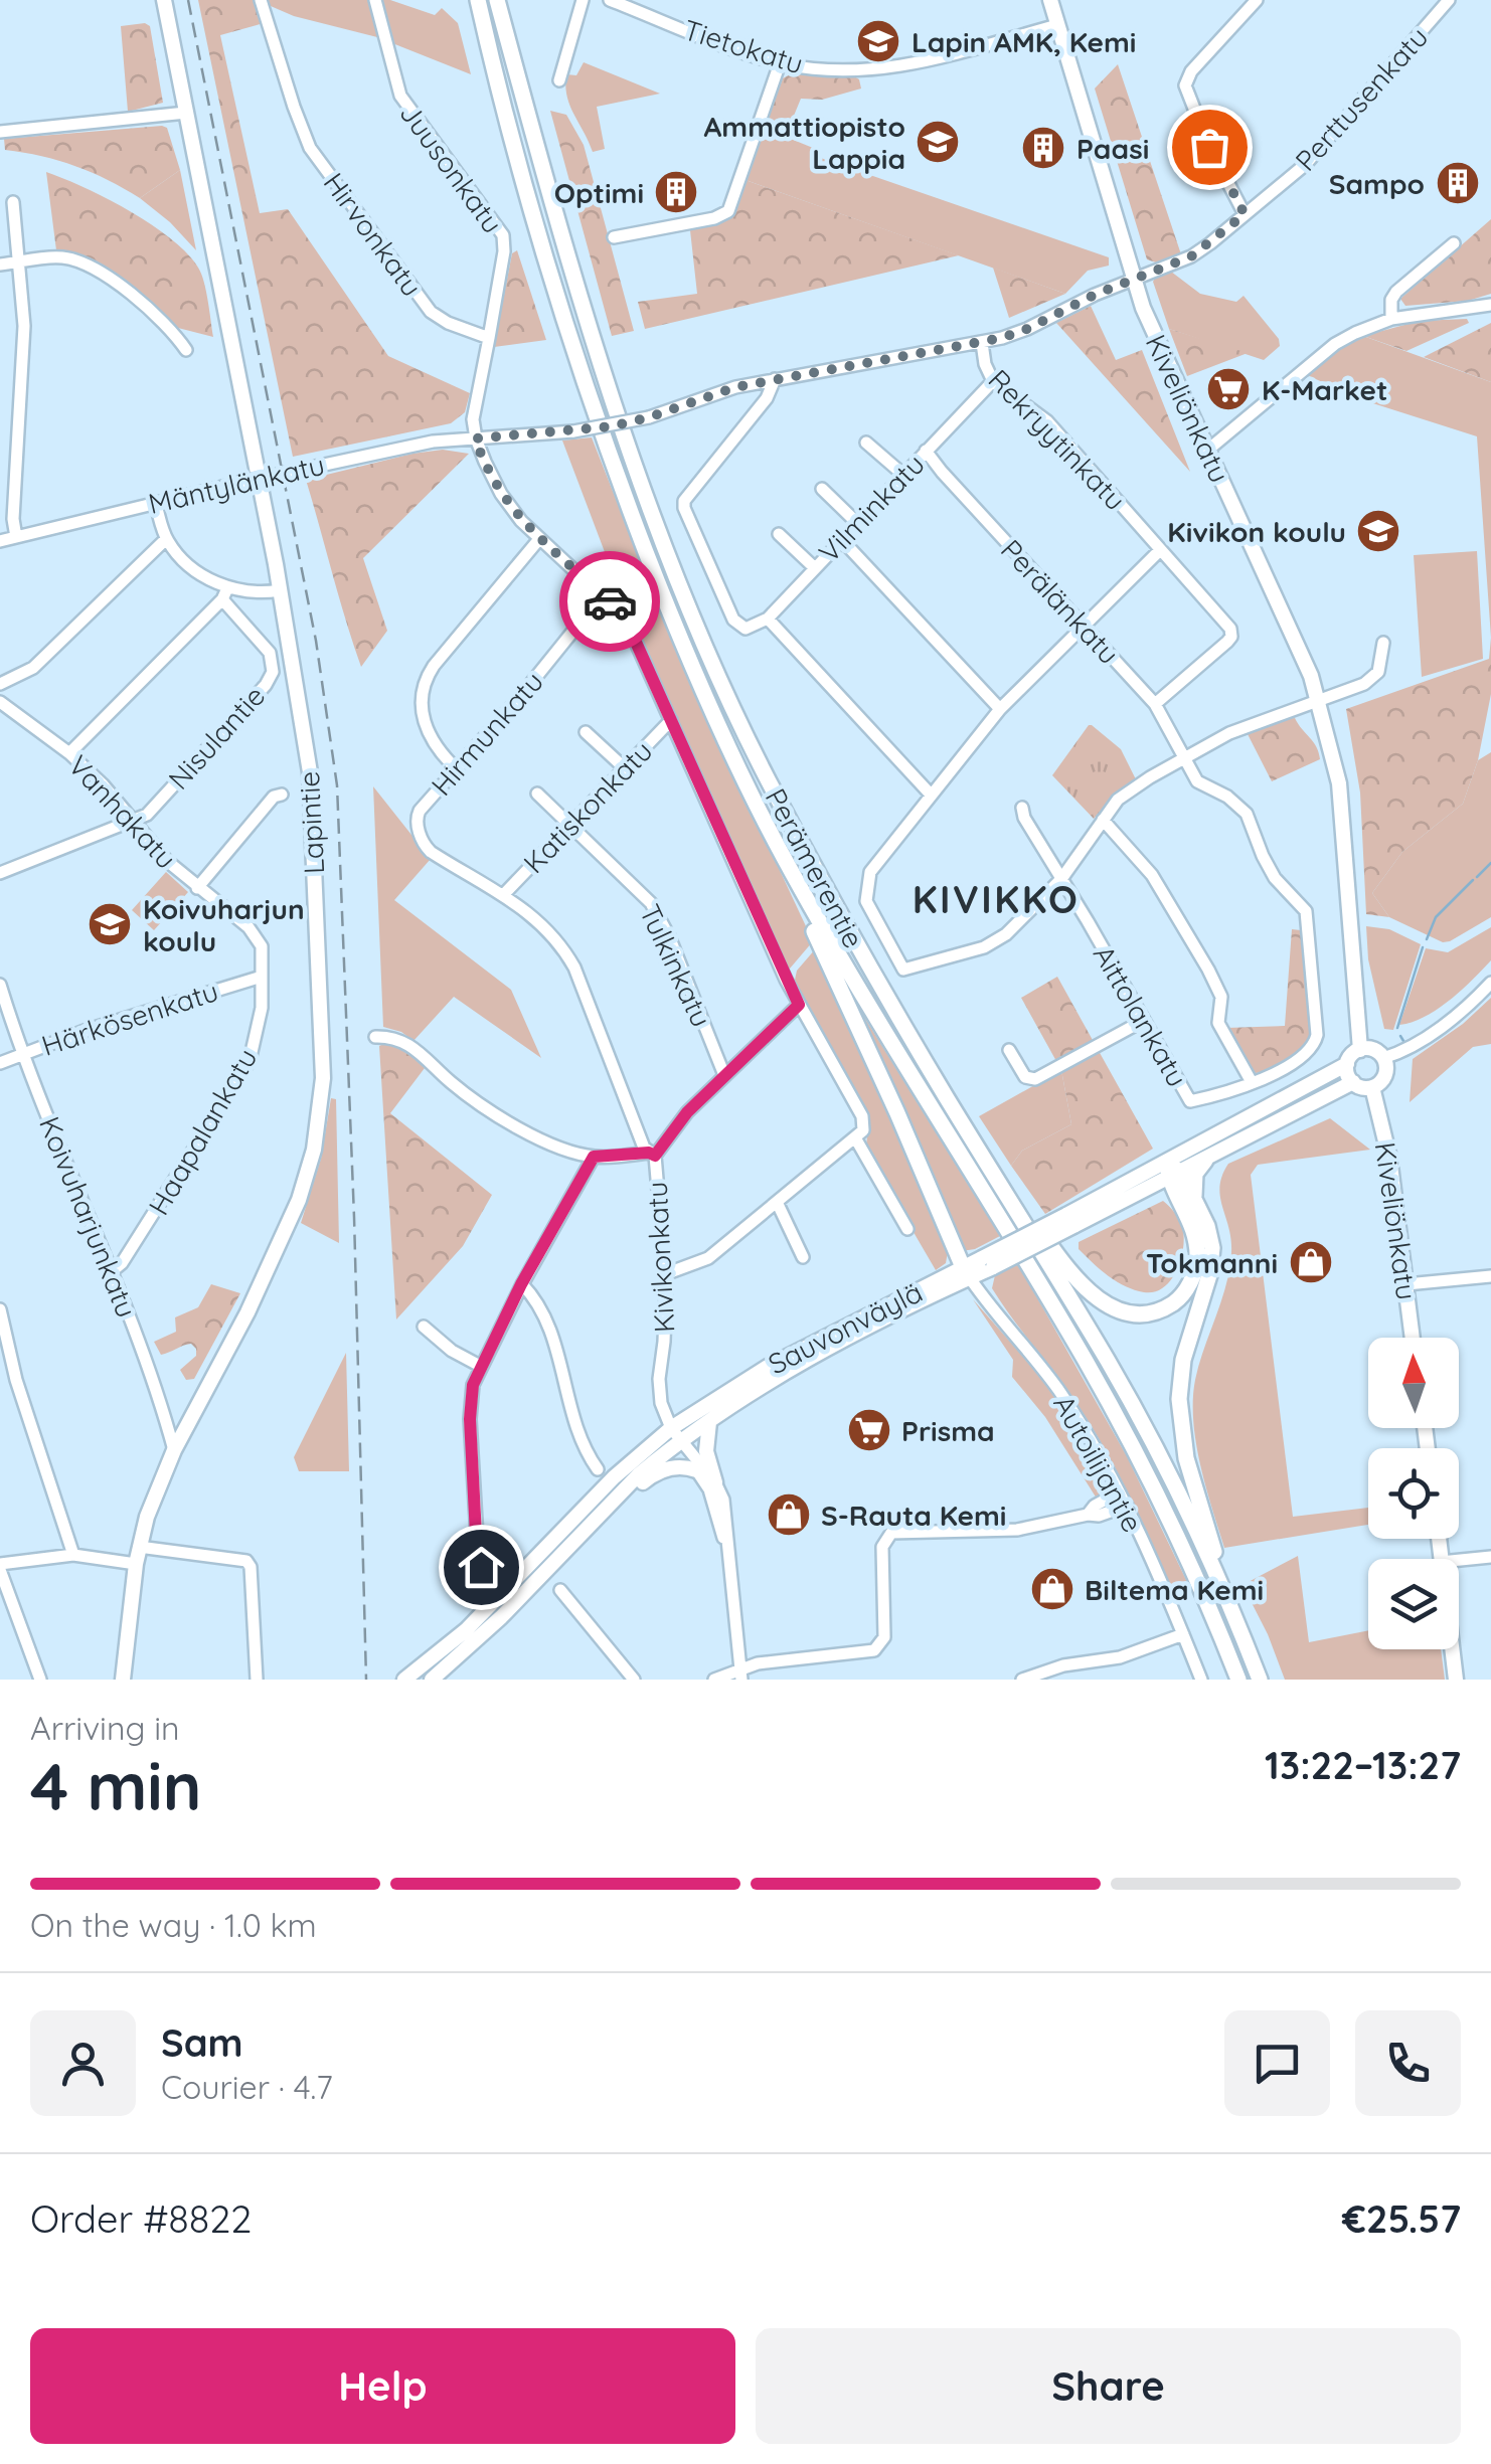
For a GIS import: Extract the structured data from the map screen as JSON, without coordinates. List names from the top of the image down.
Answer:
{
  "streets": {
    "highway": ["Perämerentie"],
    "main road": ["Kiveliönkatu", "Lapintie", "Sauvonväylä"],
    "street": [
      "Tietokatu",
      "Perttusenkatu",
      "Juusonkatu",
      "Hirvonkatu",
      "Rekryytinkatu",
      "Mäntylänkatu",
      "Vilminkatu",
      "Perälänkatu",
      "Hirmunkatu",
      "Nisulantie",
      "Katiskonkatu",
      "Vanhakatu",
      "Tulkinkatu",
      "Aittolankatu",
      "Härkösenkatu",
      "Haapalankatu",
      "Koivuharjunkatu",
      "Kivikonkatu",
      "Autoilijantie"
    ]
  },
  "crossings": [
    ["Tietokatu", "Kiveliönkatu"],
    ["Perttusenkatu", "Kiveliönkatu"],
    ["Perttusenkatu", "Rekryytinkatu"],
    ["Perttusenkatu", "Mäntylänkatu"],
    ["Perttusenkatu", "Vilminkatu"],
    ["Juusonkatu", "Hirvonkatu"],
    ["Kiveliönkatu", "Sauvonväylä"],
    ["Rekryytinkatu", "Vilminkatu"],
    ["Rekryytinkatu", "Perälänkatu"],
    ["Vilminkatu", "Perälänkatu"],
    ["Perälänkatu", "Aittolankatu"],
    ["Hirmunkatu", "Katiskonkatu"],
    ["Hirmunkatu", "Kivikonkatu"],
    ["Nisulantie", "Vanhakatu"],
    ["Katiskonkatu", "Tulkinkatu"],
    ["Vanhakatu", "Härkösenkatu"],
    ["Vanhakatu", "Haapalankatu"],
    ["Lapintie", "Koivuharjunkatu"],
    ["Tulkinkatu", "Kivikonkatu"],
    ["Härkösenkatu", "Haapalankatu"],
    ["Härkösenkatu", "Koivuharjunkatu"],
    ["Haapalankatu", "Koivuharjunkatu"],
    ["Kivikonkatu", "Sauvonväylä"],
    ["Sauvonväylä", "Autoilijantie"]
  ],
  "districts": ["KIVIKKO"],
  "places": {
    "school or university": [
      "Lapin AMK, Kemi",
      "Ammattiopisto Lappia",
      "Kivikon koulu",
      "Koivuharjun koulu"
    ],
    "building": ["Paasi", "Sampo", "Optimi"],
    "supermarket": ["K-Market", "Prisma"],
    "shop": ["Tokmanni", "S-Rauta Kemi", "Biltema Kemi"]
  },
  "north": "top",
  "page": {
    "heading": ["4 min", "Arriving in", "13:22–13:27"],
    "panel": [
      "Sam",
      "Courier · 4.7",
      "Order #8822",
      "€25.57"
    ],
    "bar": "On the way · 1.0 km",
    "buttons": ["Help", "Share"]
  }
}
